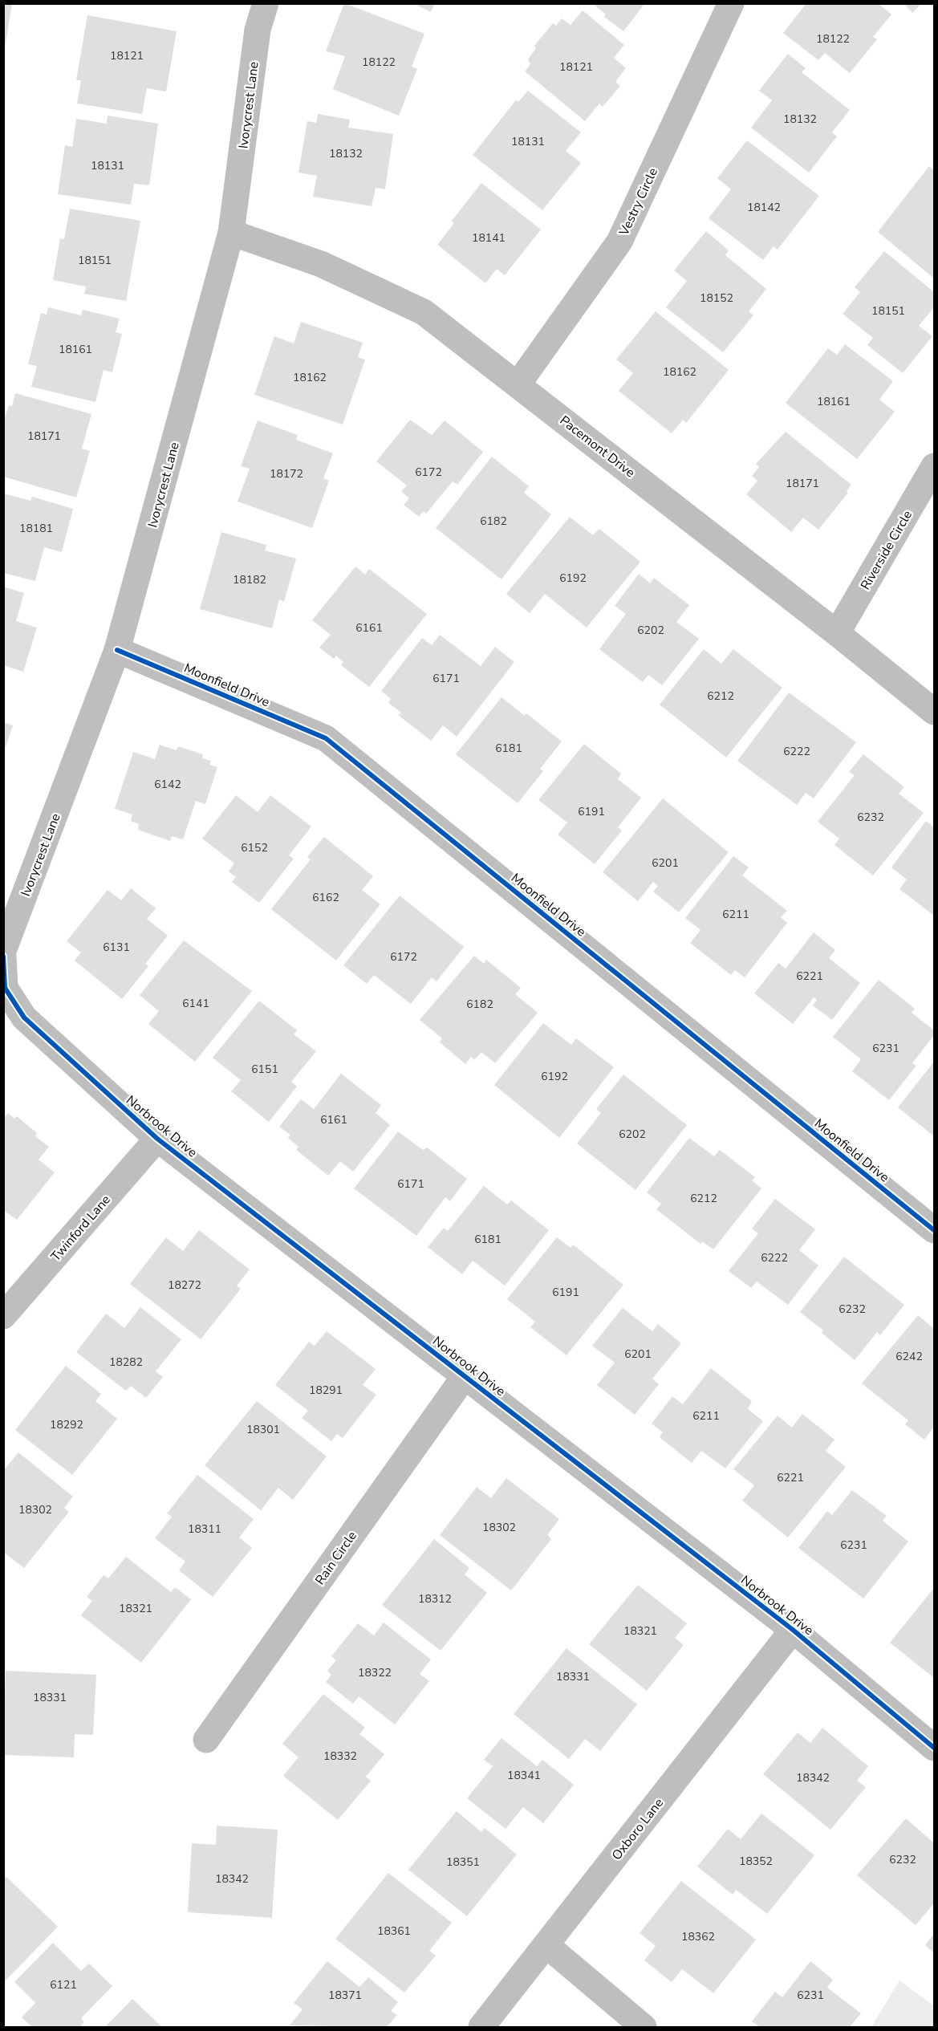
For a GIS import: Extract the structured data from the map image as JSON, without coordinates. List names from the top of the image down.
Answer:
{
  "streets": {
    "street": [
      "Ivorycrest Lane",
      "Vestry Circle",
      "Pacemont Drive",
      "Riverside Circle",
      "Moonfield Drive",
      "Norbrook Drive",
      "Twinford Lane",
      "Rain Circle",
      "Oxboro Lane"
    ]
  },
  "crossings": [
    ["Ivorycrest Lane", "Pacemont Drive"],
    ["Ivorycrest Lane", "Moonfield Drive"],
    ["Vestry Circle", "Pacemont Drive"],
    ["Pacemont Drive", "Riverside Circle"],
    ["Norbrook Drive", "Twinford Lane"],
    ["Norbrook Drive", "Rain Circle"],
    ["Norbrook Drive", "Oxboro Lane"]
  ],
  "house_numbers": [
    "18122",
    "18121",
    "18122",
    "18121",
    "18132",
    "18131",
    "18132",
    "18131",
    "18142",
    "18141",
    "18151",
    "18152",
    "18151",
    "18161",
    "18162",
    "18162",
    "18161",
    "18171",
    "6172",
    "18172",
    "18171",
    "6182",
    "18181",
    "6192",
    "18182",
    "6161",
    "6202",
    "6171",
    "6212",
    "6181",
    "6222",
    "6142",
    "6191",
    "6232",
    "6152",
    "6201",
    "6162",
    "6211",
    "6131",
    "6172",
    "6221",
    "6141",
    "6182",
    "6231",
    "6151",
    "6192",
    "6161",
    "6202",
    "6171",
    "6212",
    "6181",
    "6222",
    "18272",
    "6191",
    "6232",
    "6201",
    "6242",
    "18282",
    "18291",
    "6211",
    "18292",
    "18301",
    "6221",
    "18302",
    "18302",
    "18311",
    "6231",
    "18312",
    "18321",
    "18321",
    "18322",
    "18331",
    "18331",
    "18332",
    "18341",
    "18342",
    "6232",
    "18352",
    "18351",
    "18342",
    "18361",
    "18362",
    "6121",
    "18371",
    "6231"
  ]
}
